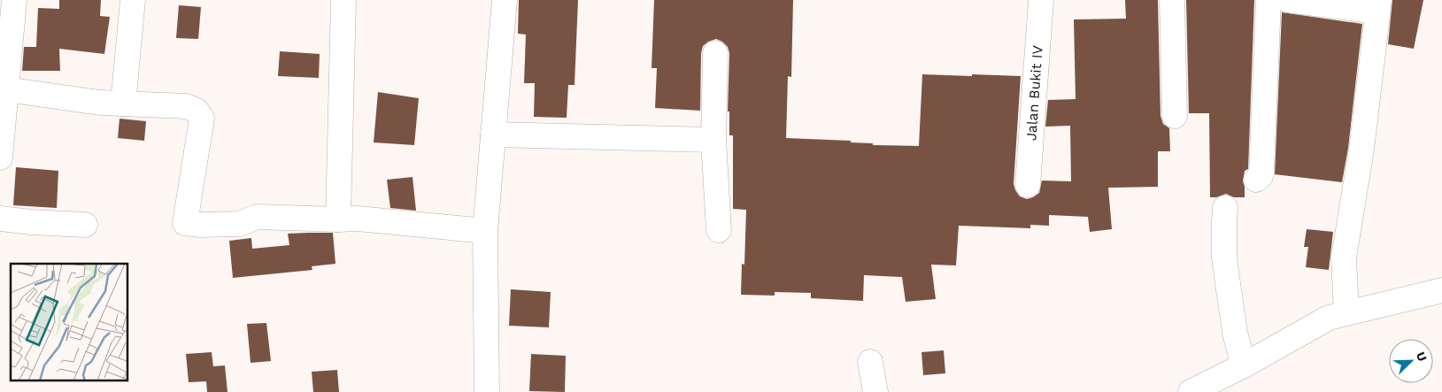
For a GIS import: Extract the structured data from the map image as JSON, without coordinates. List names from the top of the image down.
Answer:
{
  "streets": {
    "street": ["Jalan Bukit IV"]
  },
  "north": "top right"
}
